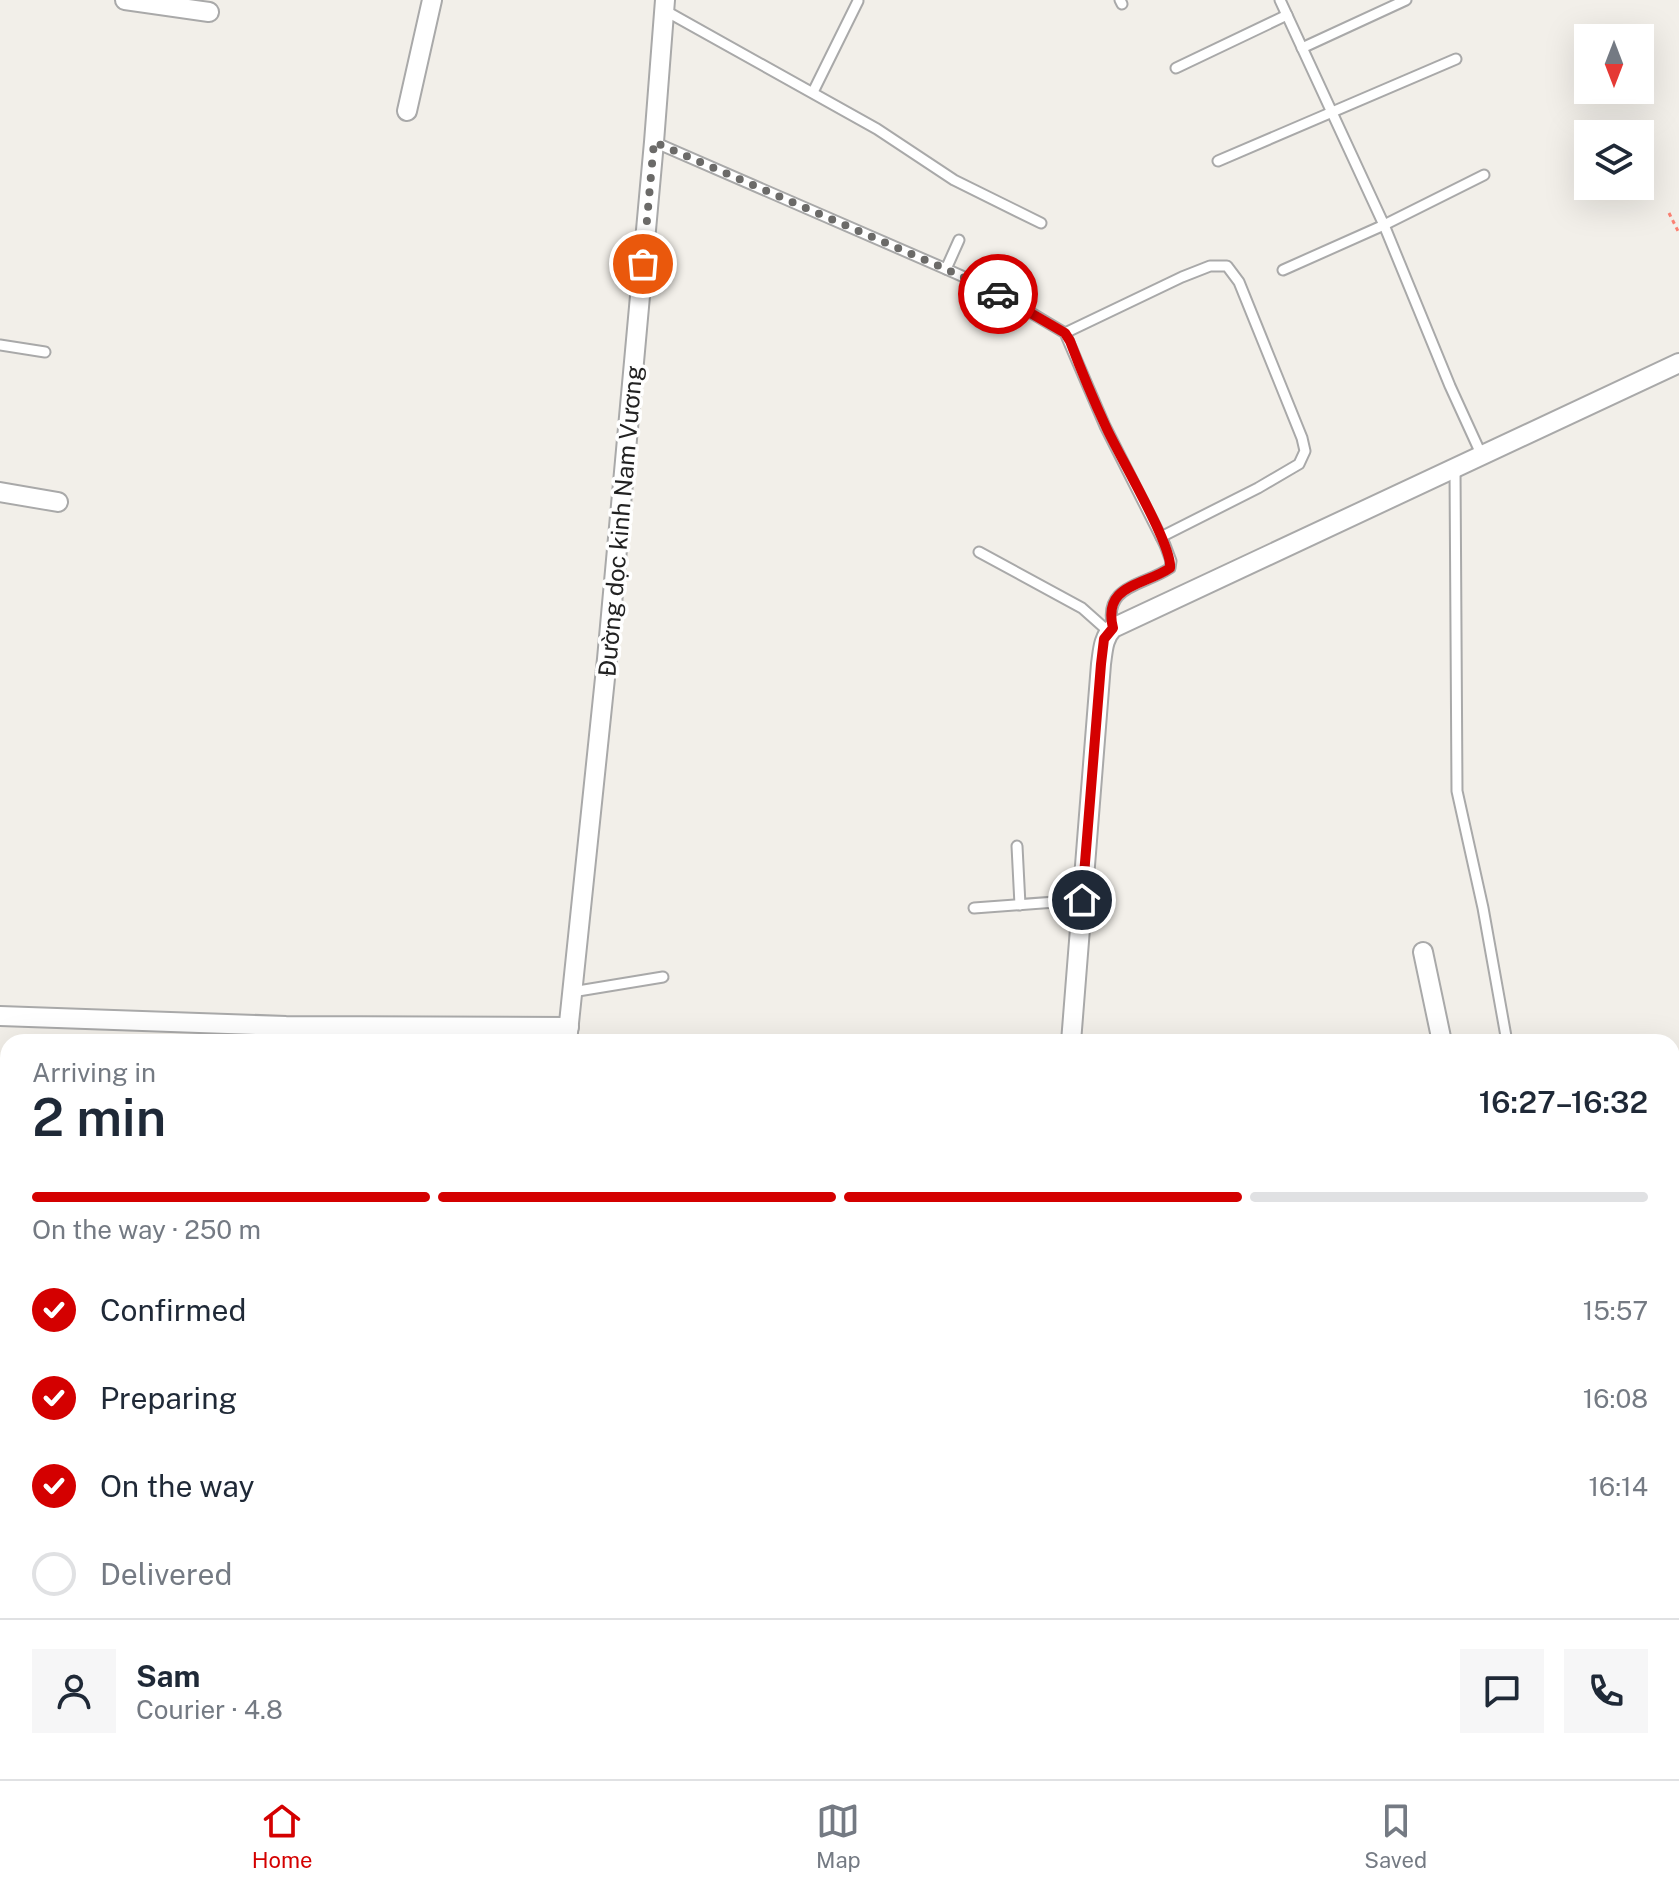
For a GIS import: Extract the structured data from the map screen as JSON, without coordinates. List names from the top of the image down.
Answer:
{
  "streets": {
    "street": ["Đường dọc kinh Nam Vương"]
  },
  "north": "bottom",
  "page": {
    "heading": ["2 min", "Arriving in", "16:27–16:32"],
    "panel": ["Sam", "Courier · 4.8"],
    "bar": "On the way · 250 m",
    "list": [
      ["Confirmed", "15:57"],
      ["Preparing", "16:08"],
      ["On the way", "16:14"],
      "Delivered"
    ],
    "tabs": ["Home", "Map", "Saved"]
  }
}
